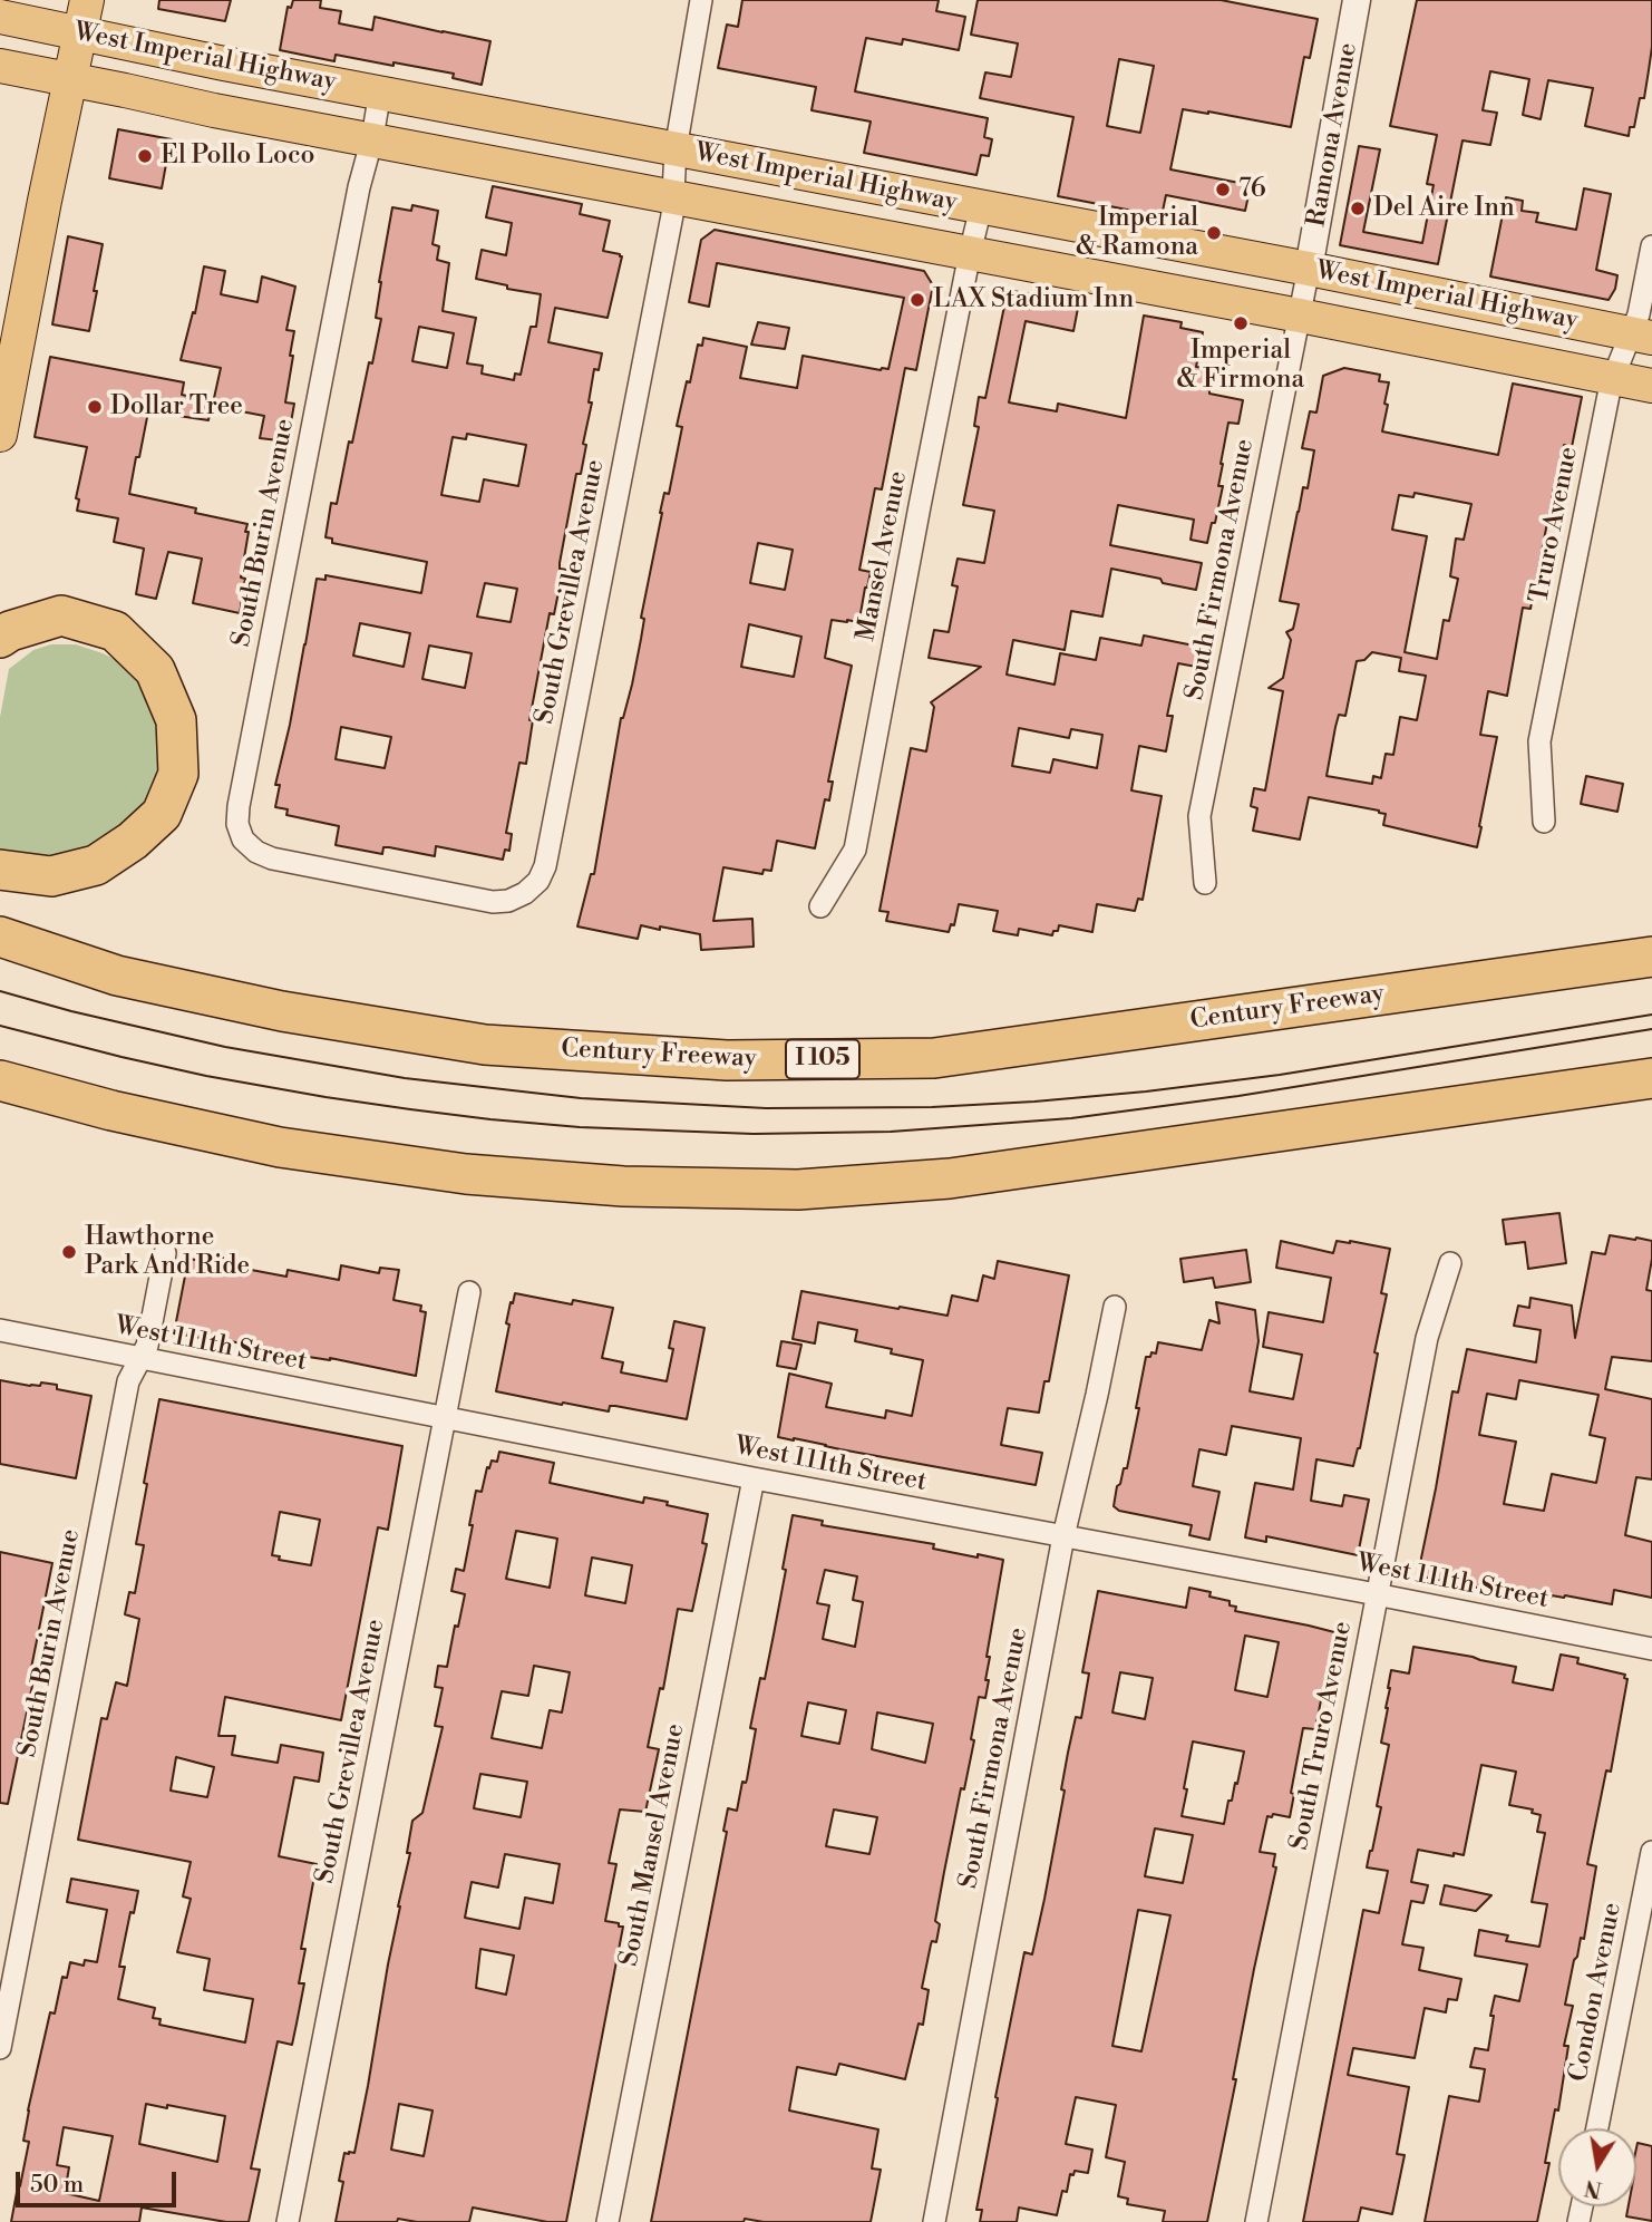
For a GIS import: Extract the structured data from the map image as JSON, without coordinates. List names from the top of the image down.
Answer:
{
  "streets": {
    "highway": ["Century Freeway", "I 105"],
    "main road": ["West Imperial Highway"],
    "street": [
      "Ramona Avenue",
      "Truro Avenue",
      "South Burin Avenue",
      "Mansel Avenue",
      "South Firmona Avenue",
      "South Grevillea Avenue",
      "West 111th Street",
      "South Truro Avenue",
      "South Mansel Avenue",
      "Condon Avenue"
    ]
  },
  "crossings": [
    ["West Imperial Highway", "Ramona Avenue"],
    ["West Imperial Highway", "Truro Avenue"],
    ["West Imperial Highway", "South Burin Avenue"],
    ["West Imperial Highway", "Mansel Avenue"],
    ["West Imperial Highway", "South Firmona Avenue"],
    ["West Imperial Highway", "South Grevillea Avenue"],
    ["Ramona Avenue", "South Firmona Avenue"],
    ["South Burin Avenue", "South Grevillea Avenue"],
    ["South Burin Avenue", "West 111th Street"],
    ["South Firmona Avenue", "West 111th Street"],
    ["South Grevillea Avenue", "West 111th Street"],
    ["West 111th Street", "South Truro Avenue"],
    ["West 111th Street", "South Mansel Avenue"]
  ],
  "places": [
    "El Pollo Loco",
    "76",
    "Del Aire Inn",
    "Imperial & Ramona",
    "LAX Stadium Inn",
    "Imperial & Firmona",
    "Dollar Tree",
    "Hawthorne Park And Ride"
  ],
  "scale_bar": "50 m",
  "north": "bottom"
}
